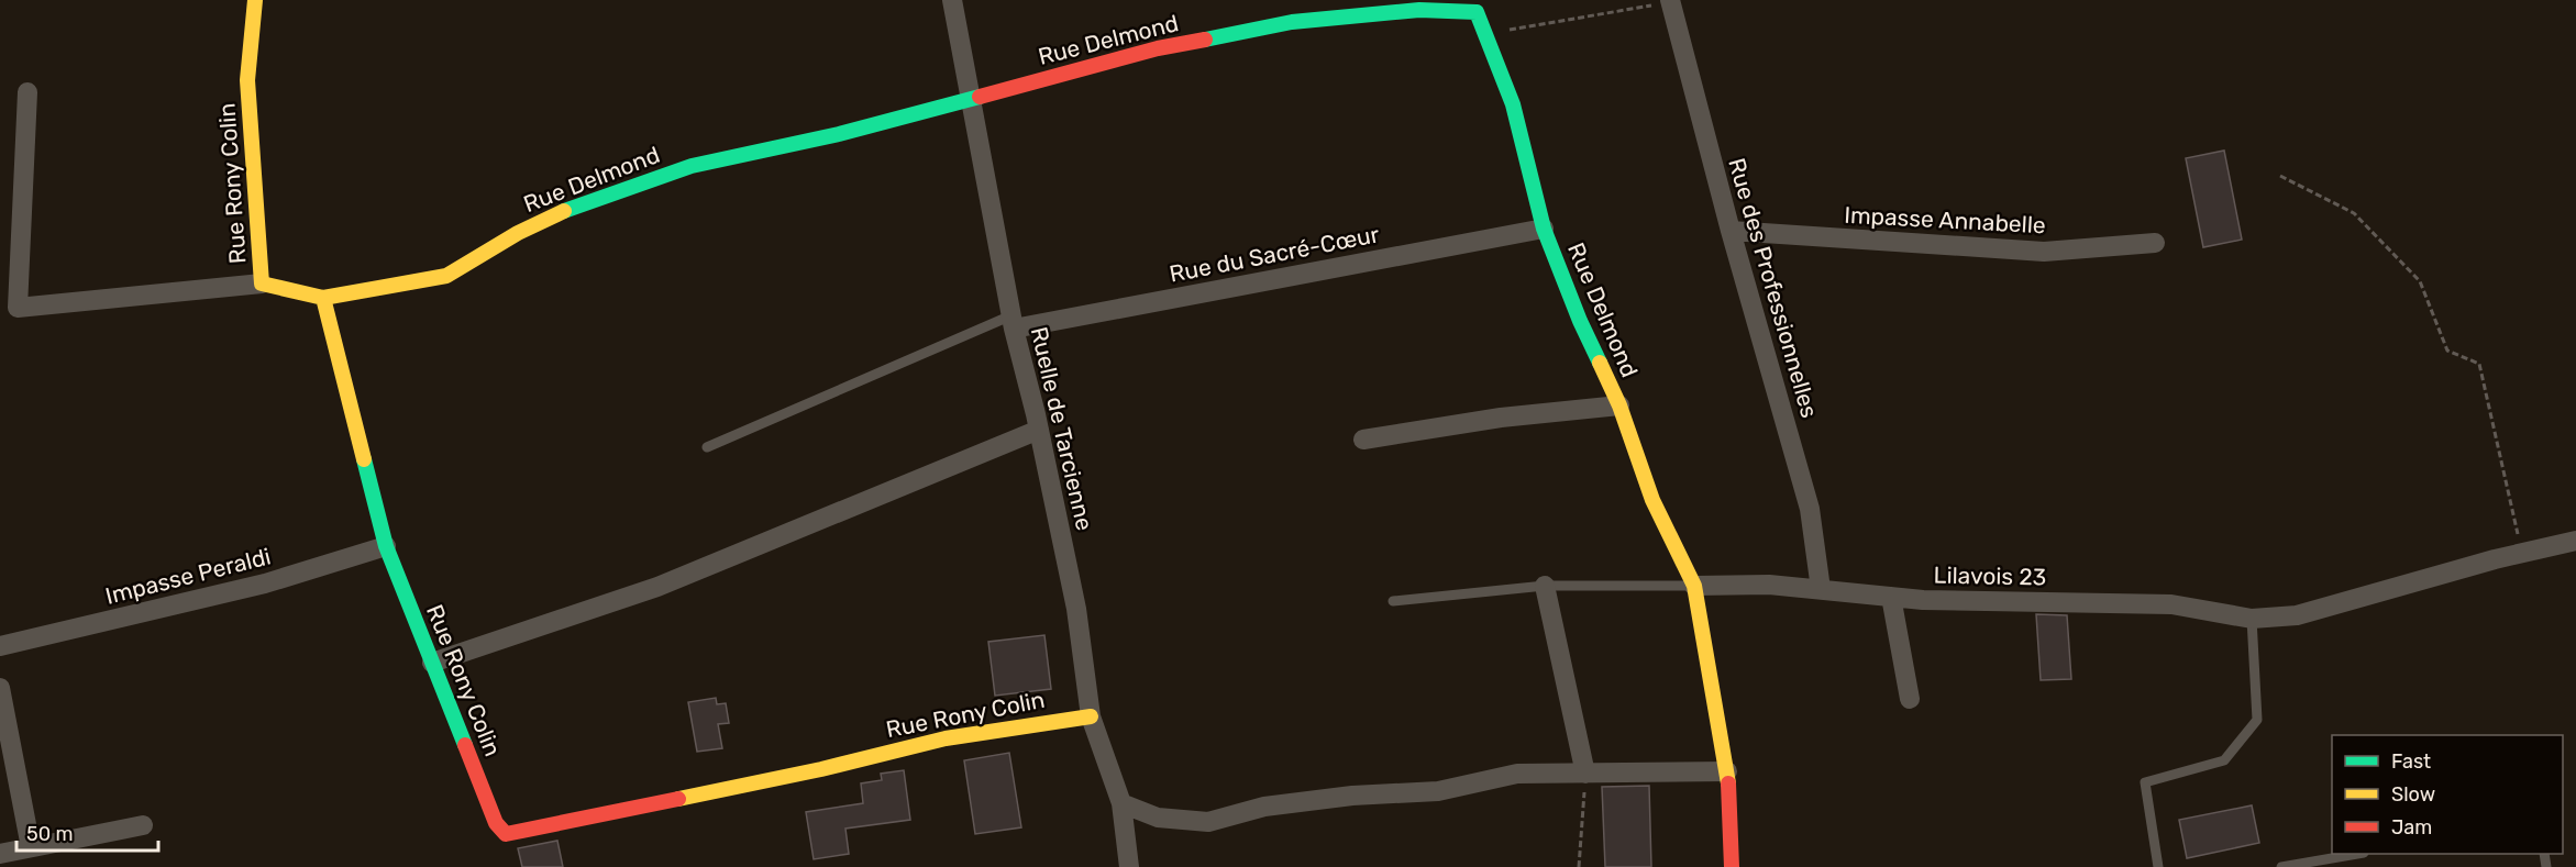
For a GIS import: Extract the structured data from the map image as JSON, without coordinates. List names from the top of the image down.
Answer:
{
  "streets": {
    "street": [
      "Rue Delmond",
      "Rue Rony Colin",
      "Impasse Annabelle",
      "Rue du Sacré-Cœur",
      "Rue des Professionnelles",
      "Ruelle de Tarcienne",
      "Impasse Peraldi",
      "Lilavois 23"
    ]
  },
  "crossings": [
    ["Rue Delmond", "Rue Rony Colin"],
    ["Rue Delmond", "Rue du Sacré-Cœur"],
    ["Rue Delmond", "Ruelle de Tarcienne"],
    ["Rue Delmond", "Lilavois 23"],
    ["Rue Rony Colin", "Ruelle de Tarcienne"],
    ["Rue Rony Colin", "Impasse Peraldi"],
    ["Impasse Annabelle", "Rue des Professionnelles"],
    ["Rue du Sacré-Cœur", "Ruelle de Tarcienne"],
    ["Rue des Professionnelles", "Lilavois 23"]
  ],
  "legend": ["Fast", "Slow", "Jam"],
  "scale_bar": "50 m"
}
